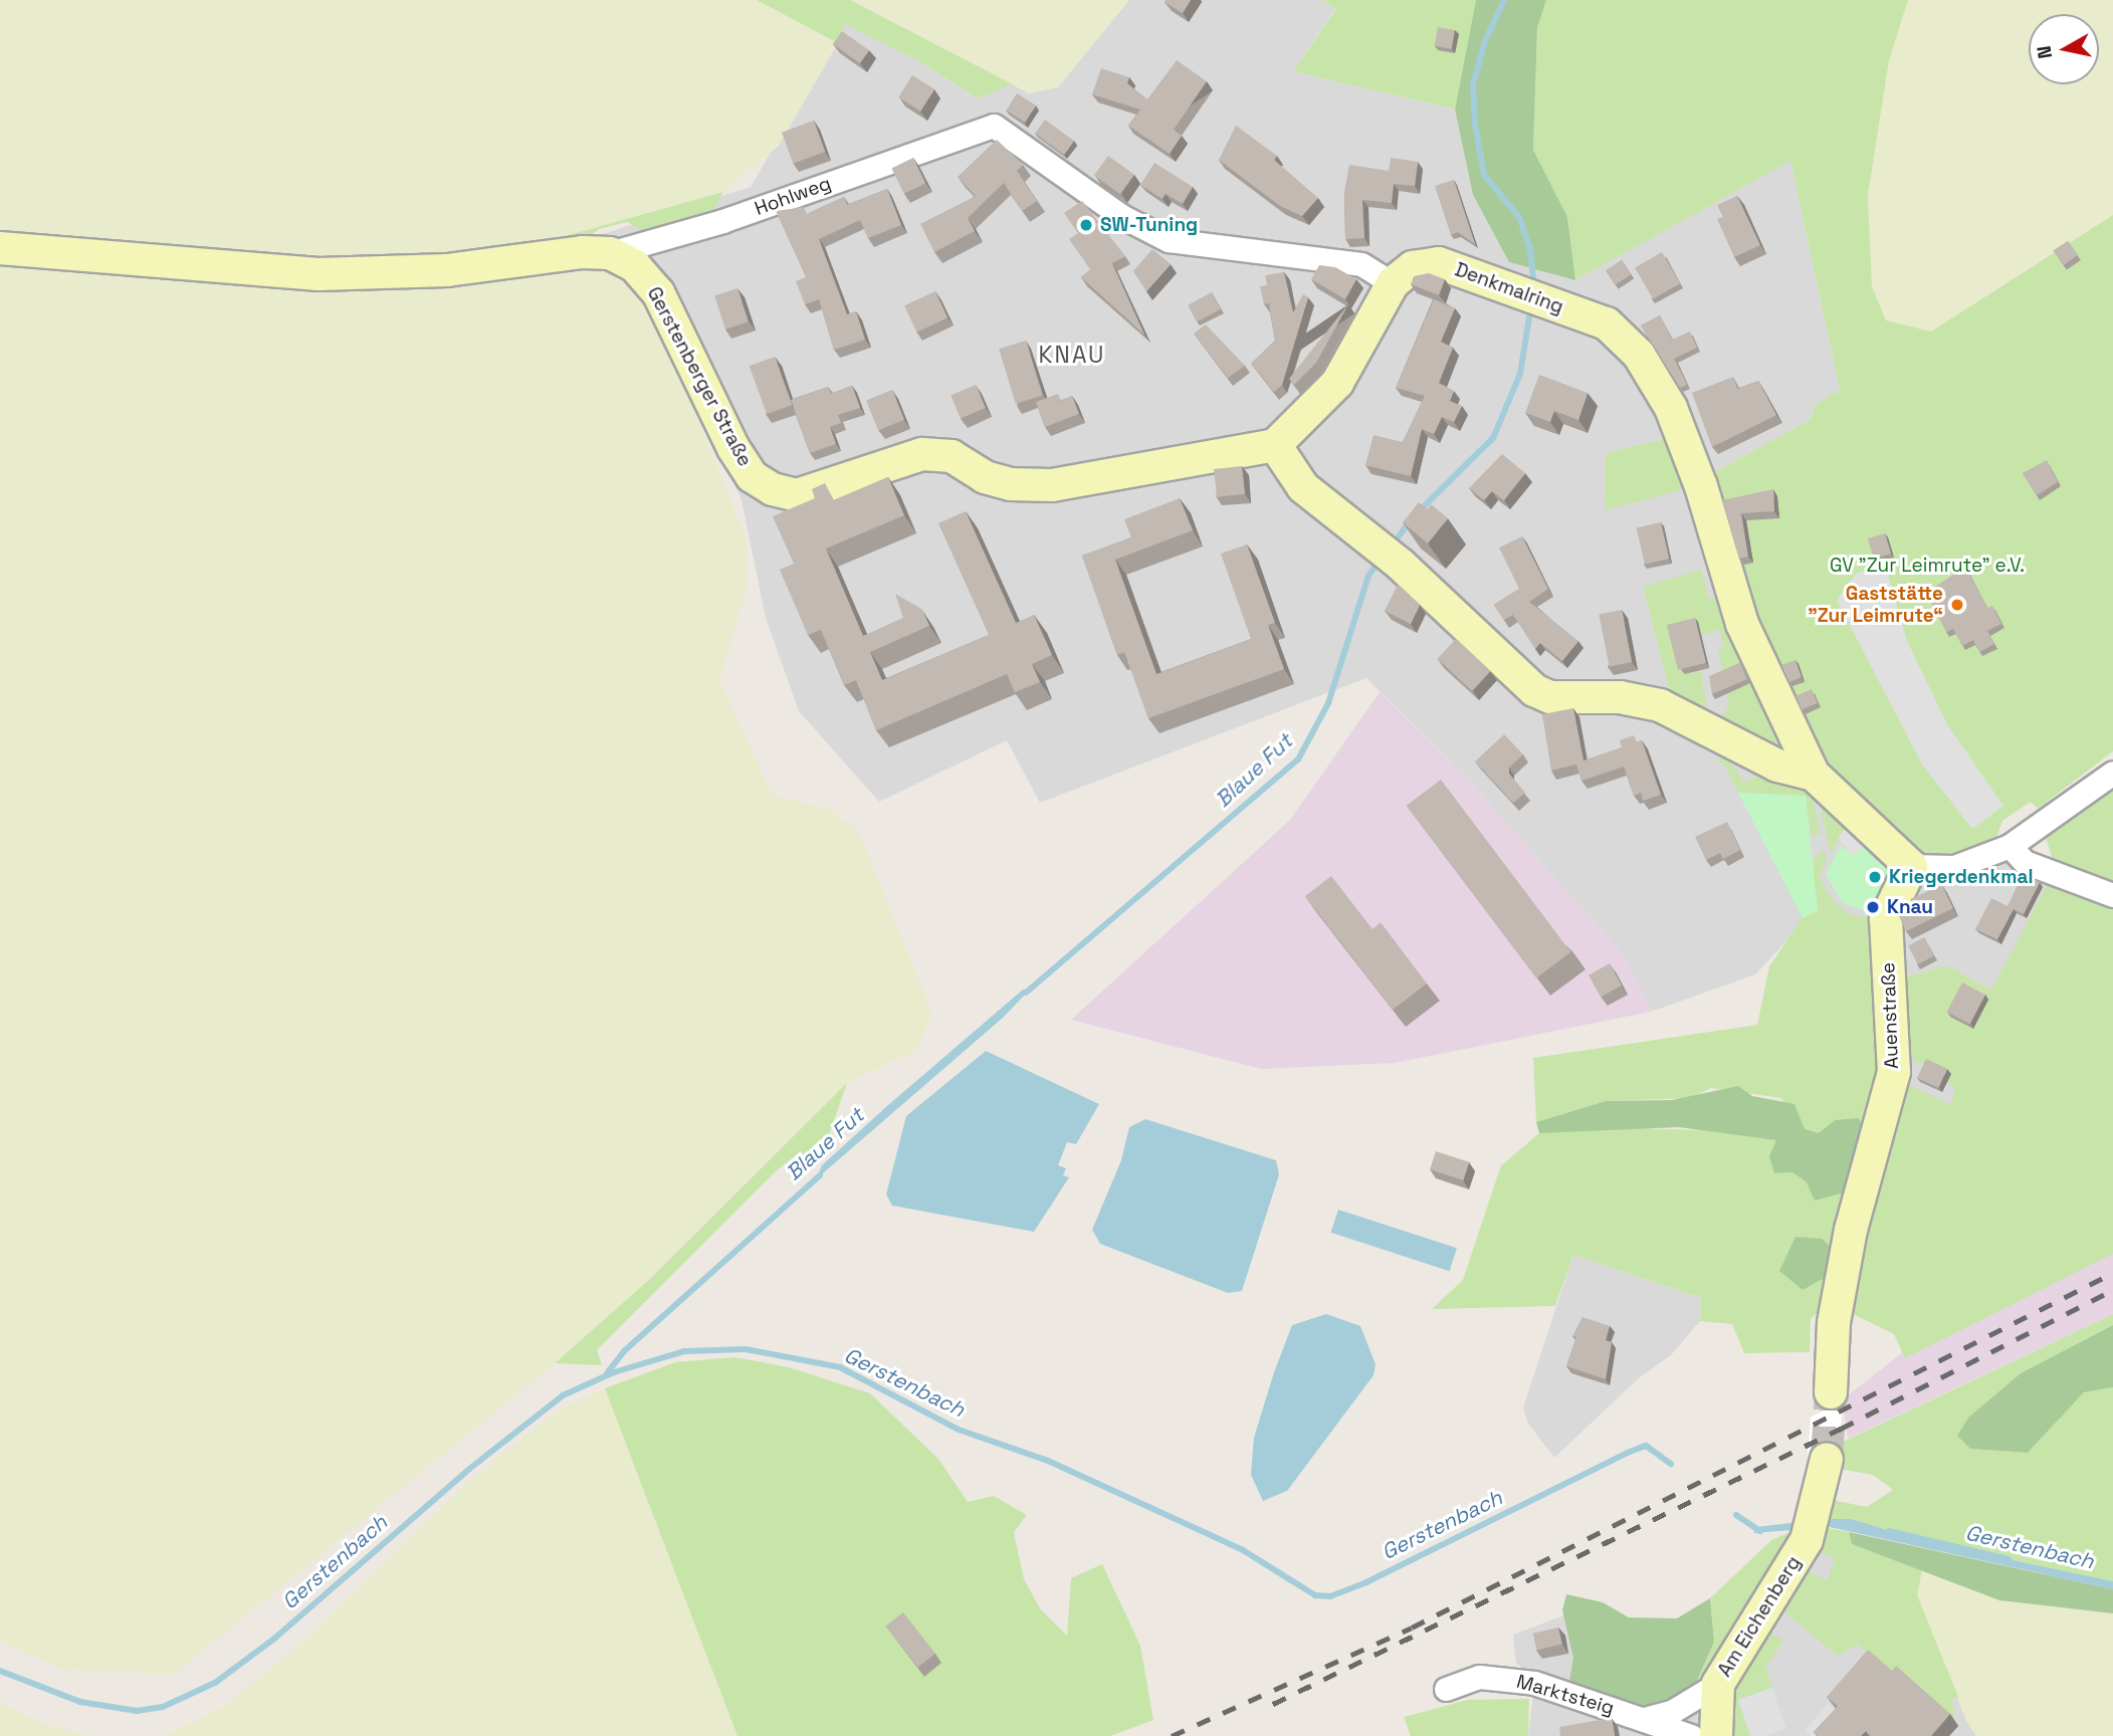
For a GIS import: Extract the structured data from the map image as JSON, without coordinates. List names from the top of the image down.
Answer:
{
  "streets": {
    "street": [
      "Hohlweg",
      "Denkmalring",
      "Gerstenberger Straße",
      "Auenstraße",
      "Am Eichenberg",
      "Marktsteig"
    ]
  },
  "crossings": [
    ["Hohlweg", "Denkmalring"],
    ["Hohlweg", "Gerstenberger Straße"],
    ["Denkmalring", "Gerstenberger Straße"],
    ["Denkmalring", "Auenstraße"]
  ],
  "districts": ["KNAU"],
  "water": ["Blaue Fut", "Gerstenbach"],
  "parks": ["GV \"Zur Leimrute\" e.V."],
  "places": [
    "SW-Tuning",
    "Gaststätte \"Zur Leimrute“",
    "Kriegerdenkmal",
    "Knau"
  ],
  "north": "left"
}
